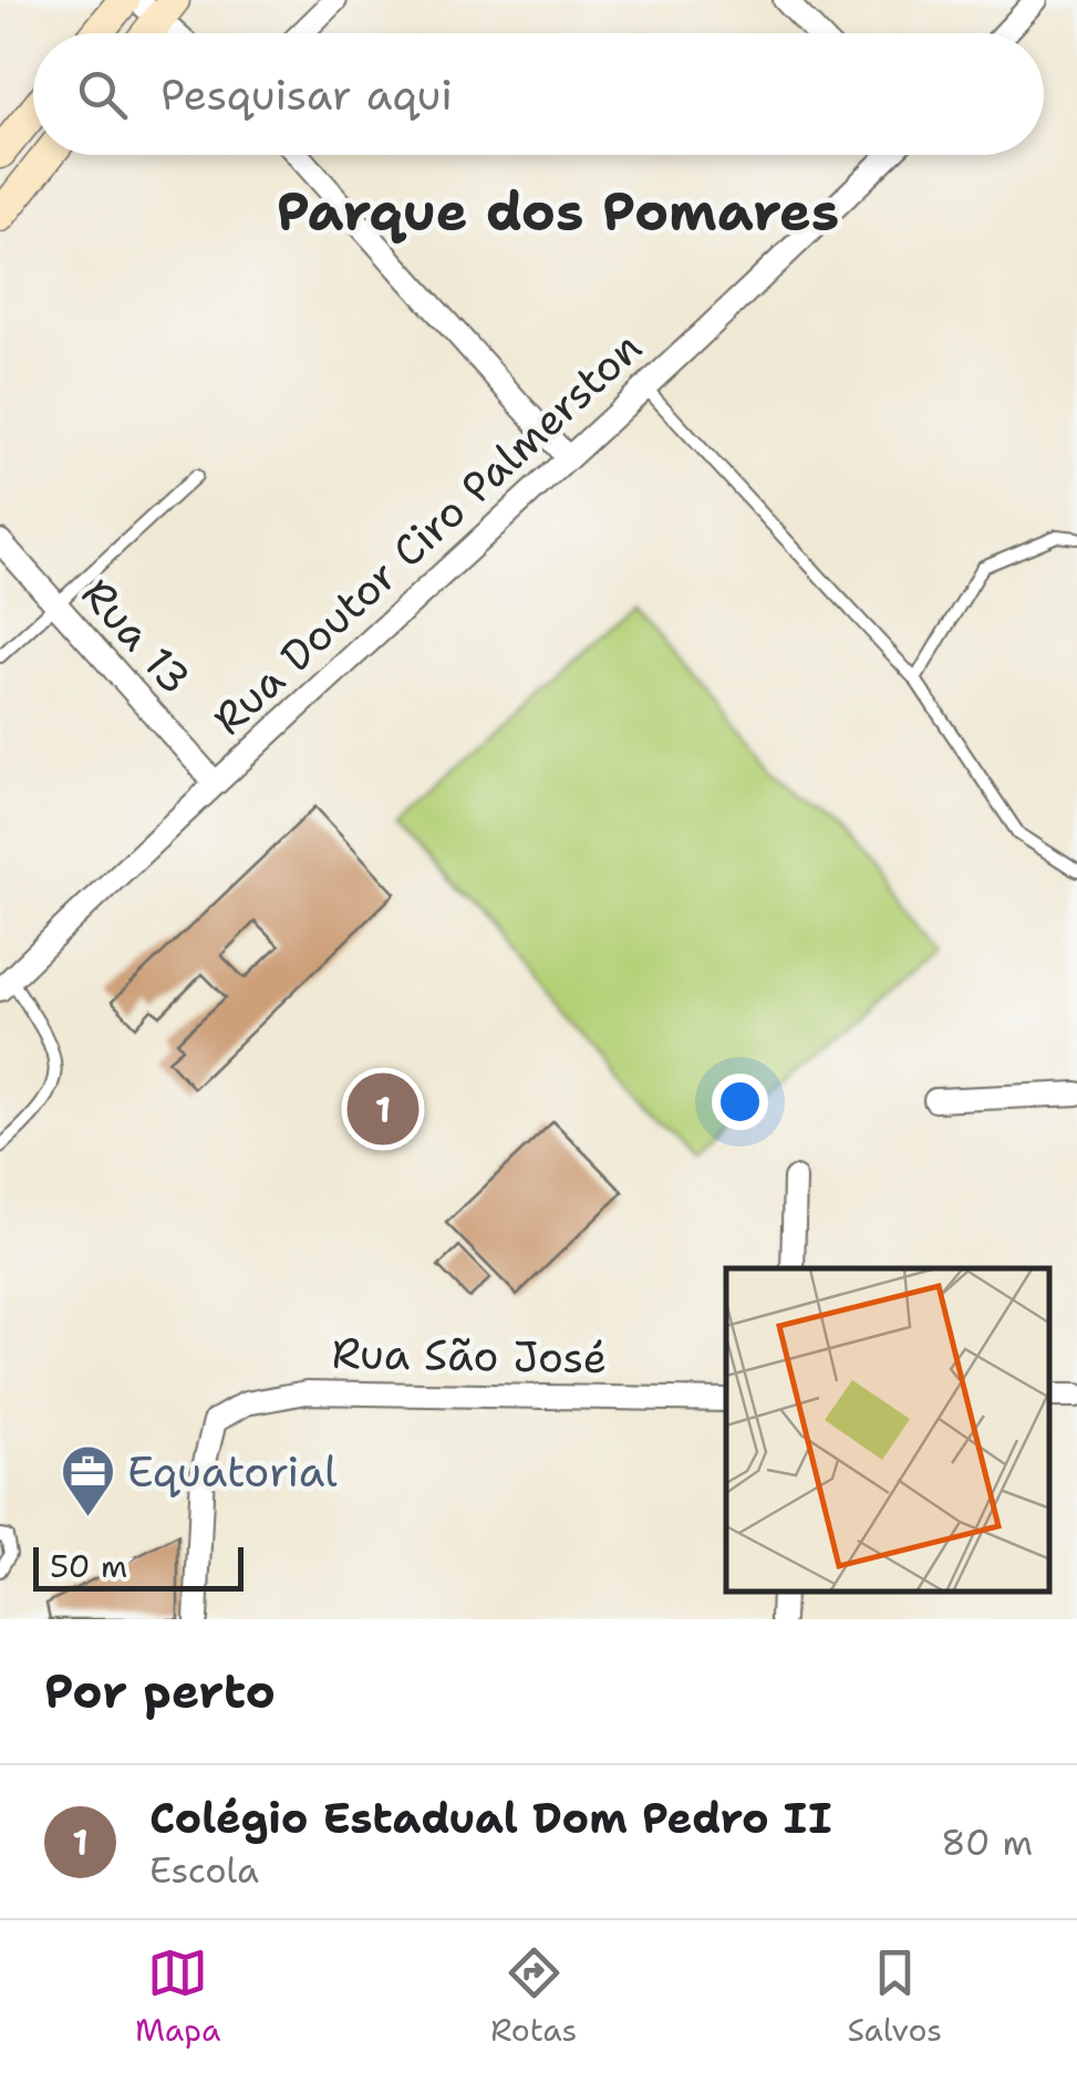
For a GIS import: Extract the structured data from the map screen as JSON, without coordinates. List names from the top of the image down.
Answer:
{
  "streets": {
    "street": ["Rua Doutor Ciro Palmerston", "Rua 13", "Rua São José"]
  },
  "crossings": [
    ["Rua Doutor Ciro Palmerston", "Rua 13"]
  ],
  "districts": ["Parque dos Pomares"],
  "places": {
    "office": ["Equatorial"]
  },
  "scale_bar": "50 m",
  "page": {
    "search": "Pesquisar aqui",
    "pins": "1",
    "scale": "50 m",
    "heading": "Por perto",
    "list": [
      {
        "mark": "1",
        "name": "Colégio Estadual Dom Pedro II",
        "note": "Escola",
        "value": "80 m"
      }
    ],
    "nav": ["Mapa", "Rotas", "Salvos"]
  }
}
